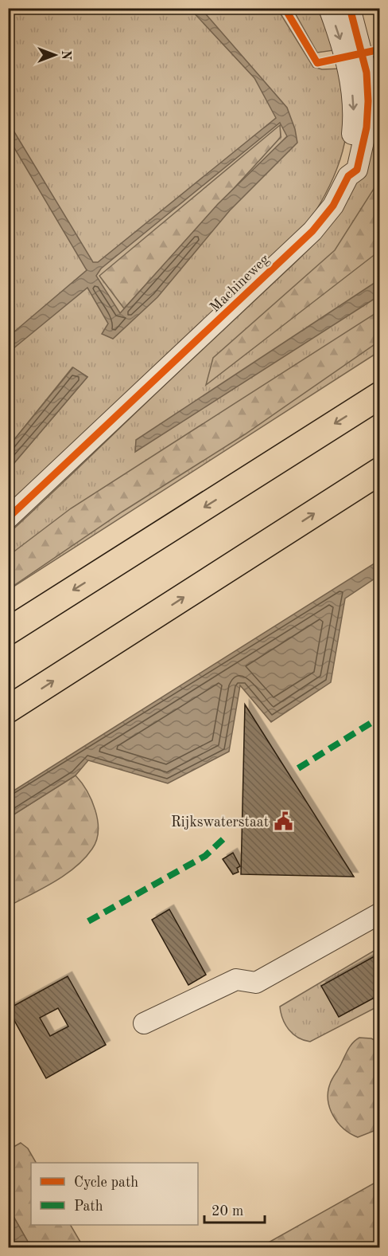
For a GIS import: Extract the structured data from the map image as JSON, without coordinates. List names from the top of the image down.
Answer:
{
  "streets": {
    "street": ["Machineweg"]
  },
  "places": {
    "public building": ["Rijkswaterstaat"]
  },
  "legend": ["Cycle path", "Path"],
  "scale_bar": "20 m",
  "north": "right"
}
